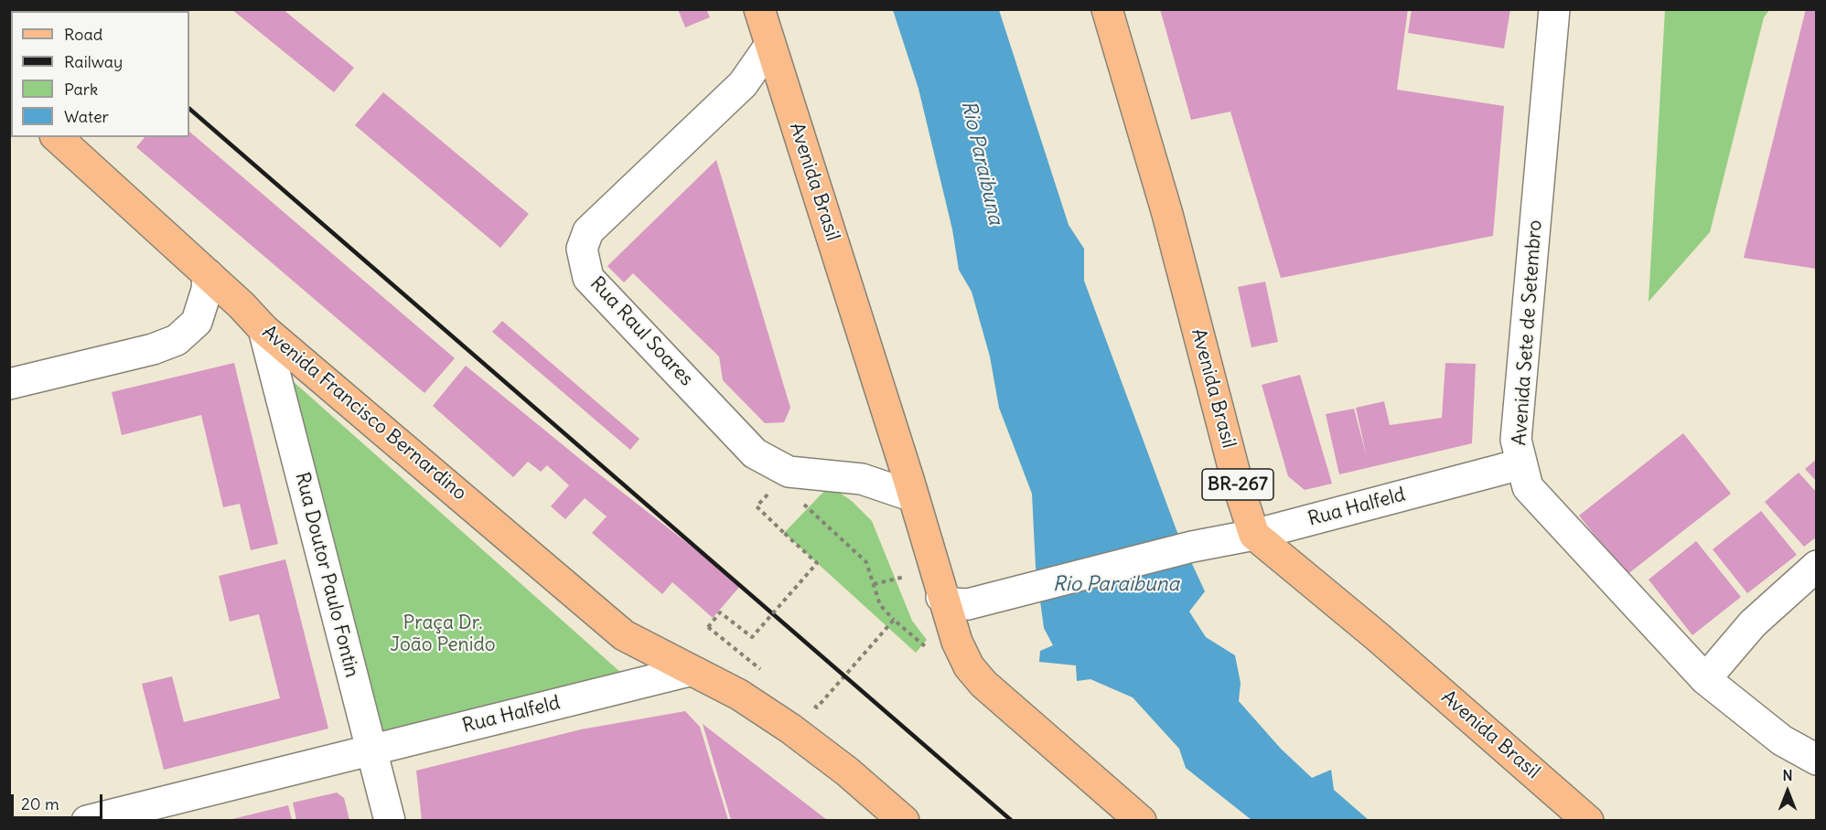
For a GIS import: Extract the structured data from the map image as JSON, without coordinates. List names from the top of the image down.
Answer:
{
  "streets": {
    "main road": ["Avenida Brasil", "Avenida Francisco Bernardino", "BR-267"],
    "street": [
      "Rua Raul Soares",
      "Avenida Sete de Setembro",
      "Rua Halfeld",
      "Rua Doutor Paulo Fontin"
    ]
  },
  "crossings": [
    ["Avenida Brasil", "Rua Raul Soares"],
    ["Avenida Brasil", "Rua Halfeld"],
    ["Avenida Sete de Setembro", "Rua Halfeld"],
    ["Avenida Francisco Bernardino", "Rua Halfeld"],
    ["Avenida Francisco Bernardino", "Rua Doutor Paulo Fontin"],
    ["Rua Halfeld", "Rua Doutor Paulo Fontin"]
  ],
  "water": ["Rio Paraibuna"],
  "parks": ["Praça Dr. João Penido"],
  "legend": [
    "Road",
    "Railway",
    "Park",
    "Water"
  ],
  "scale_bar": "20 m",
  "north": "top"
}
